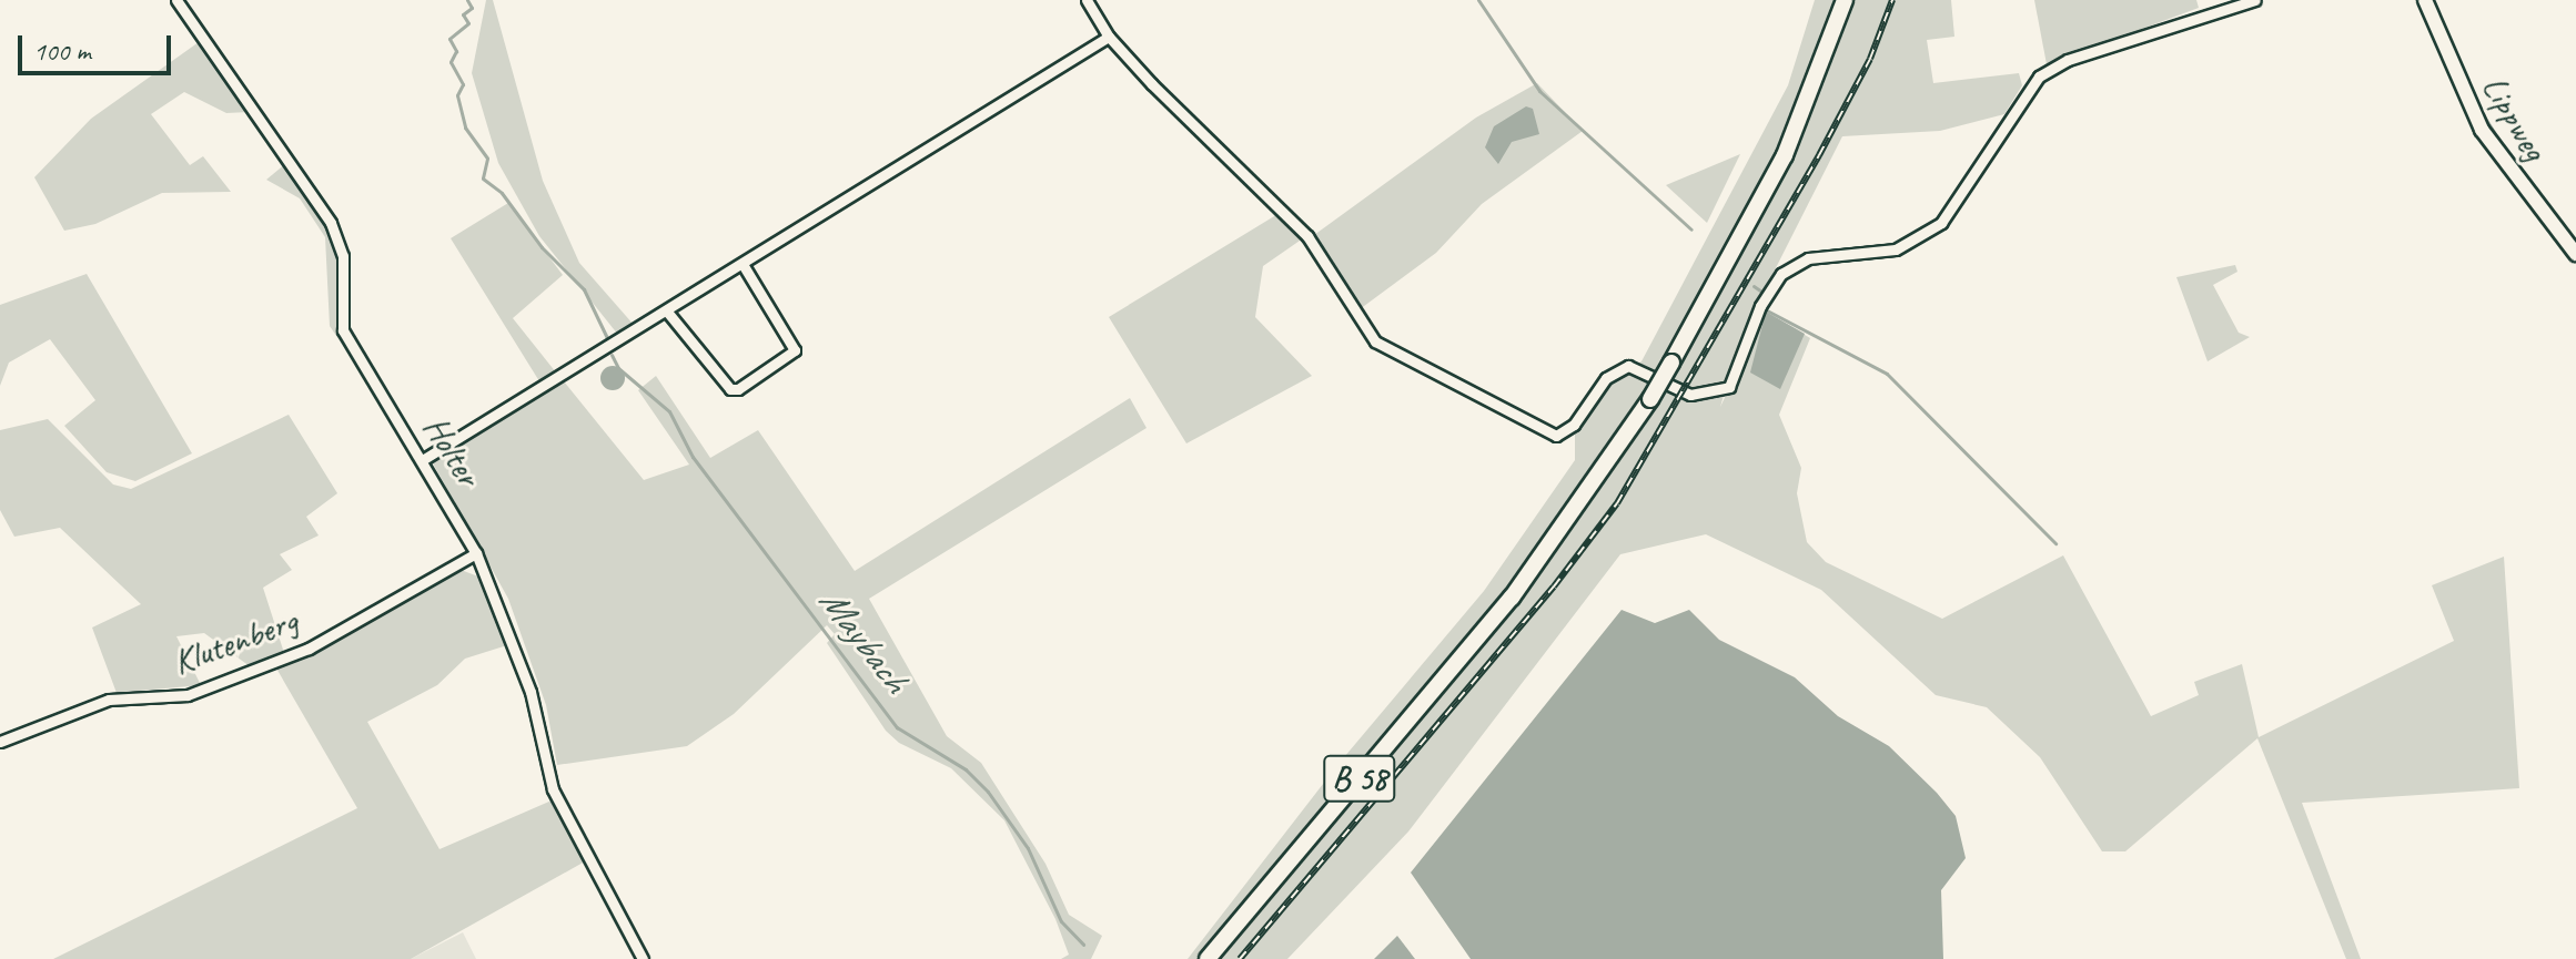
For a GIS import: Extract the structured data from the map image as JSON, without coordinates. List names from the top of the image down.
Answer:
{
  "streets": {
    "main road": ["B 58"],
    "street": ["Lippweg", "Holter", "Klutenberg"]
  },
  "crossings": [
    ["Holter", "Klutenberg"]
  ],
  "water": ["Maybach"],
  "scale_bar": "100 m"
}
